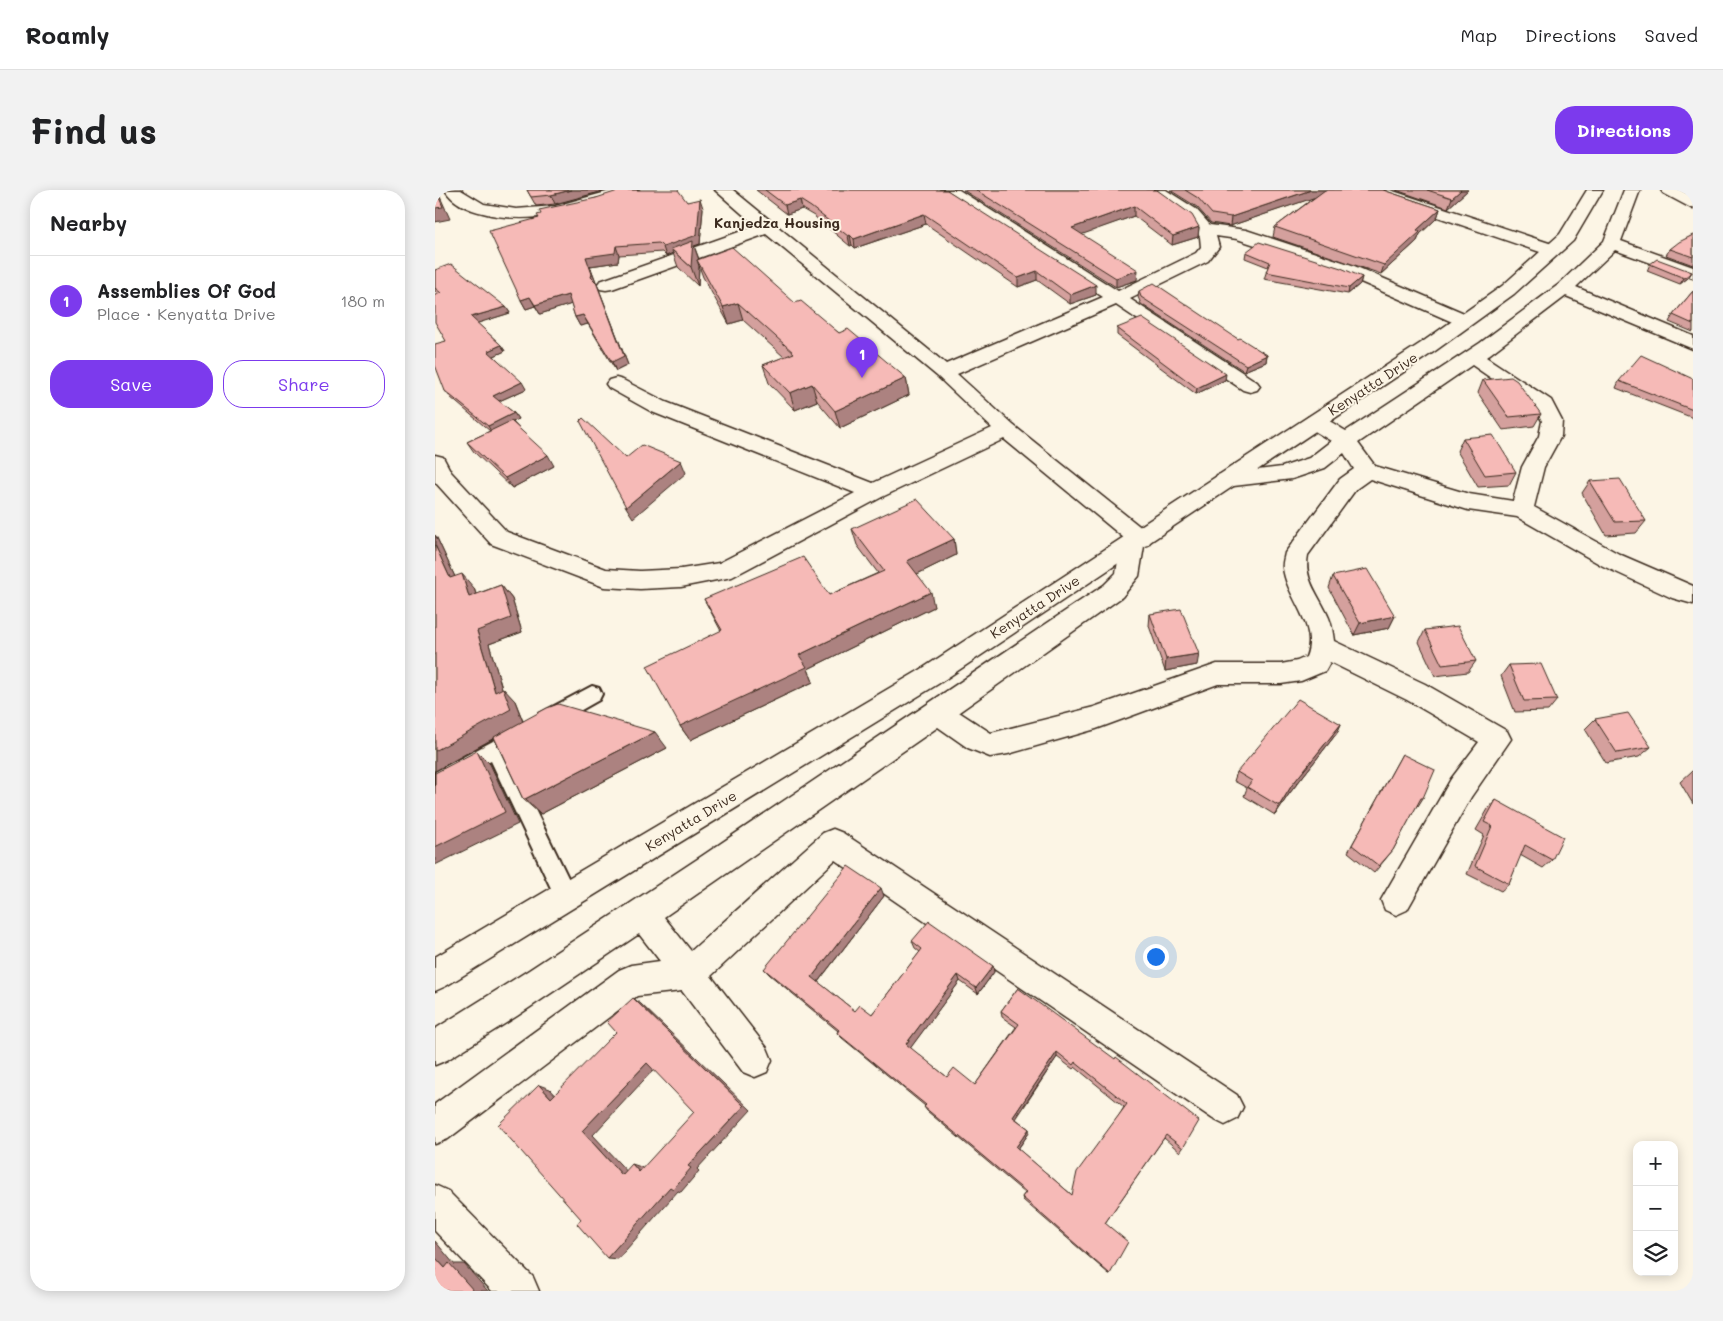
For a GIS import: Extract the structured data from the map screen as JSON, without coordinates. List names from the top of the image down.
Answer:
{
  "streets": {
    "street": ["Kenyatta Drive"]
  },
  "districts": ["Kanjedza Housing"],
  "page": {
    "header": "Roamly",
    "nav": ["Map", "Directions", "Saved"],
    "buttons": [
      "Directions",
      ["Save", "Share"]
    ],
    "title": "Find us",
    "heading": "Nearby",
    "list": [
      {
        "mark": "1",
        "name": "Assemblies Of God",
        "note": "Place · Kenyatta Drive",
        "value": "180 m"
      }
    ],
    "pins": "1",
    "map_buttons": ["+", "−"]
  }
}
